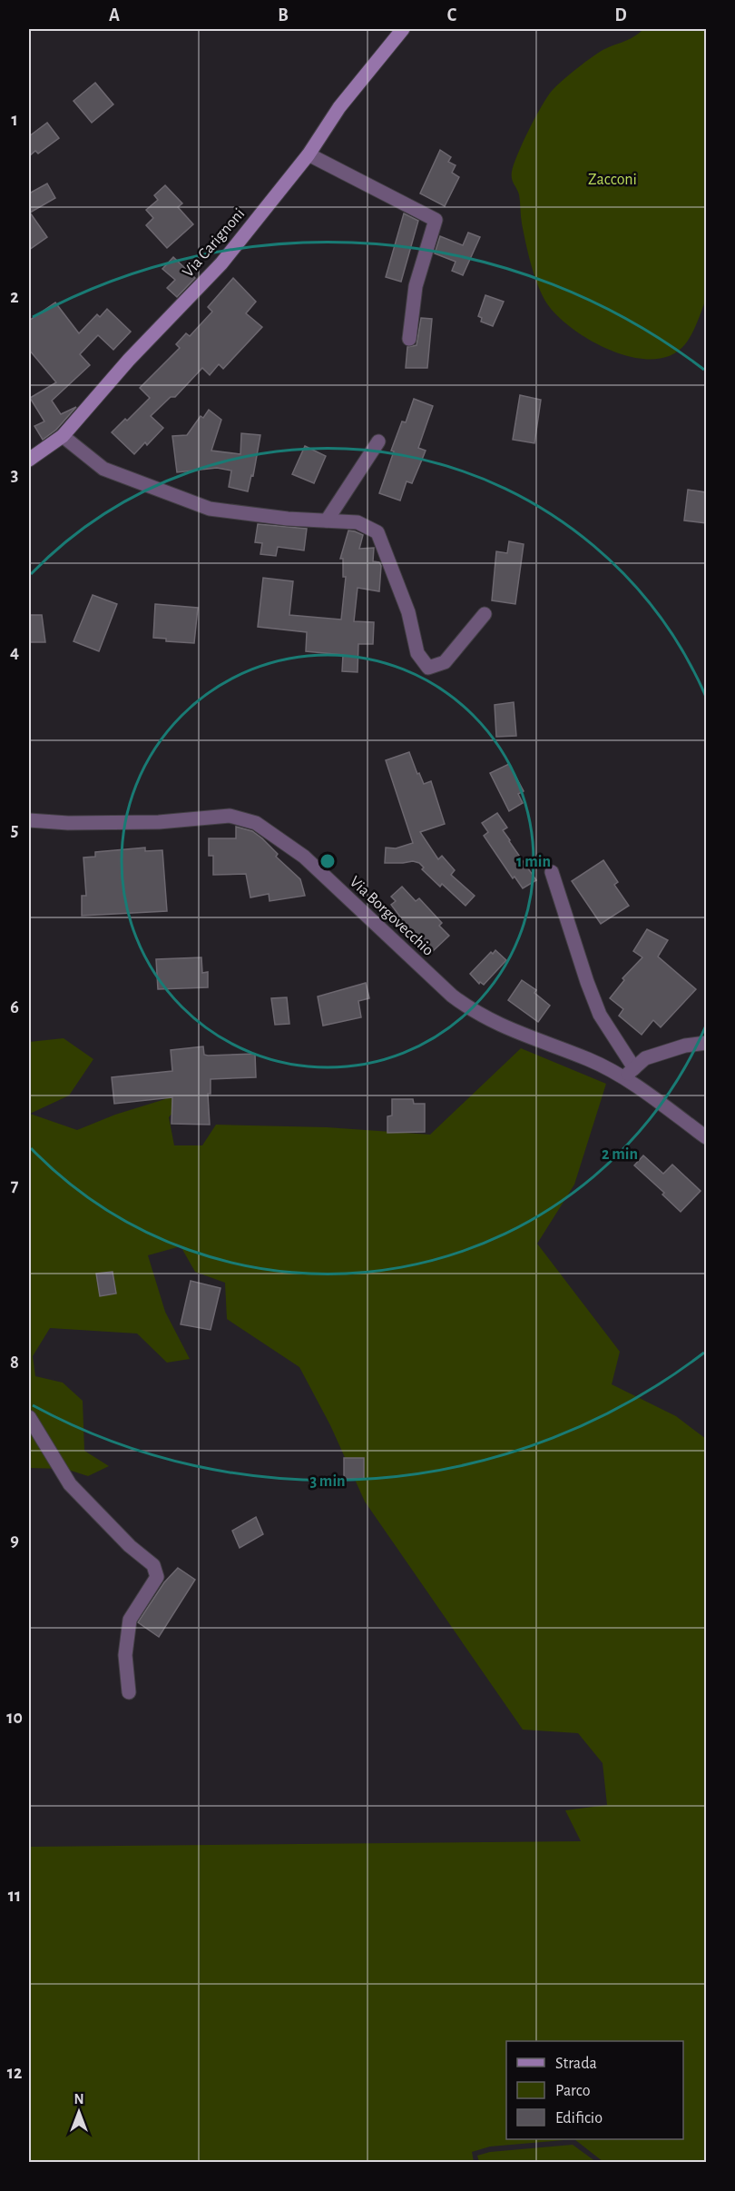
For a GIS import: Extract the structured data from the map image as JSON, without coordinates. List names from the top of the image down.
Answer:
{
  "streets": {
    "street": ["Via Carignoni", "Via Borgovecchio"]
  },
  "parks": ["Zacconi"],
  "legend": ["Strada", "Parco", "Edificio"],
  "north": "top",
  "grid": {
    "columns": [
      "A",
      "B",
      "C",
      "D"
    ],
    "rows": [
      "1",
      "2",
      "3",
      "4",
      "5",
      "6",
      "7",
      "8",
      "9",
      "10",
      "11",
      "12"
    ]
  },
  "rings": ["1 min", "2 min", "3 min"]
}
